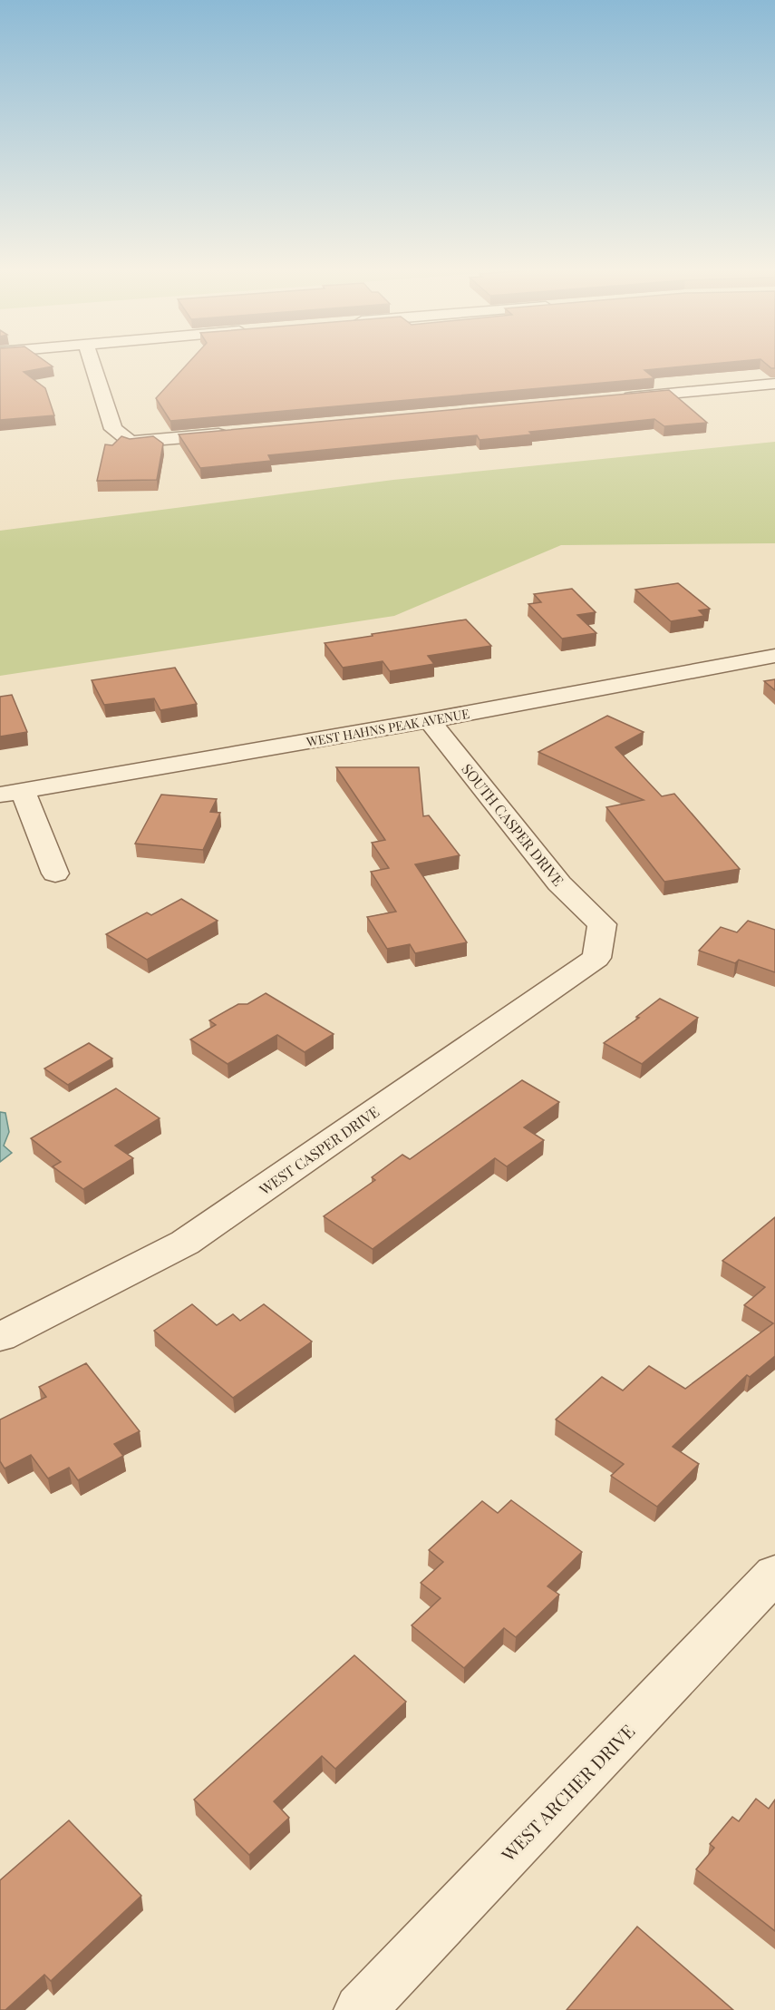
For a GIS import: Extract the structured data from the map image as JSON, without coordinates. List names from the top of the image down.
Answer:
{
  "streets": {
    "street": [
      "WEST HAHNS PEAK AVENUE",
      "SOUTH CASPER DRIVE",
      "WEST CASPER DRIVE",
      "WEST ARCHER DRIVE"
    ]
  },
  "crossings": [
    ["WEST HAHNS PEAK AVENUE", "SOUTH CASPER DRIVE"],
    ["SOUTH CASPER DRIVE", "WEST CASPER DRIVE"]
  ]
}
